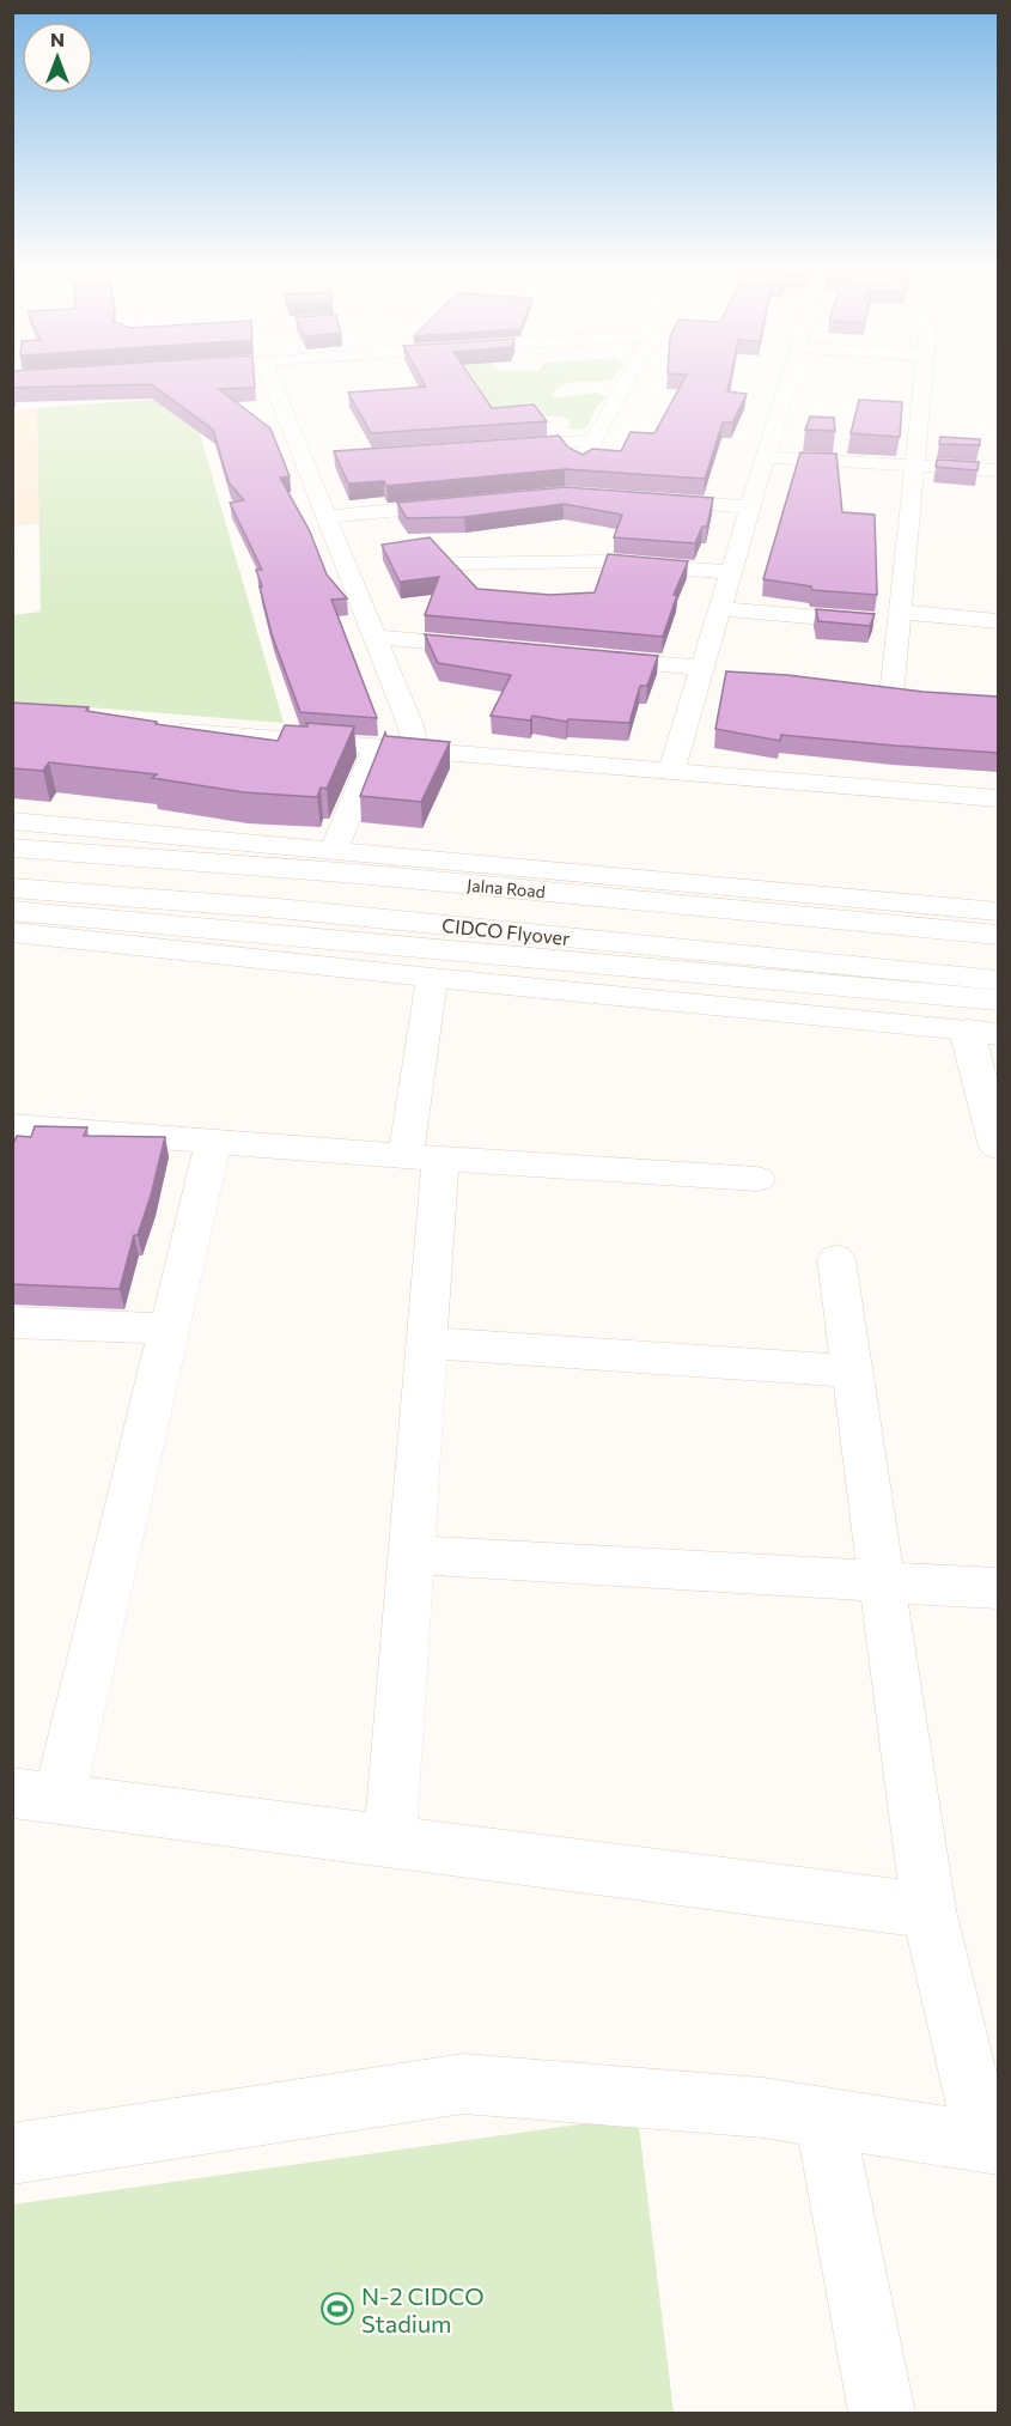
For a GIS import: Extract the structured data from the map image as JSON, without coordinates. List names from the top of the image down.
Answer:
{
  "streets": {
    "main road": ["Jalna Road", "CIDCO Flyover"]
  },
  "places": {
    "sports": ["N-2 CIDCO Stadium"]
  },
  "north": "top"
}
